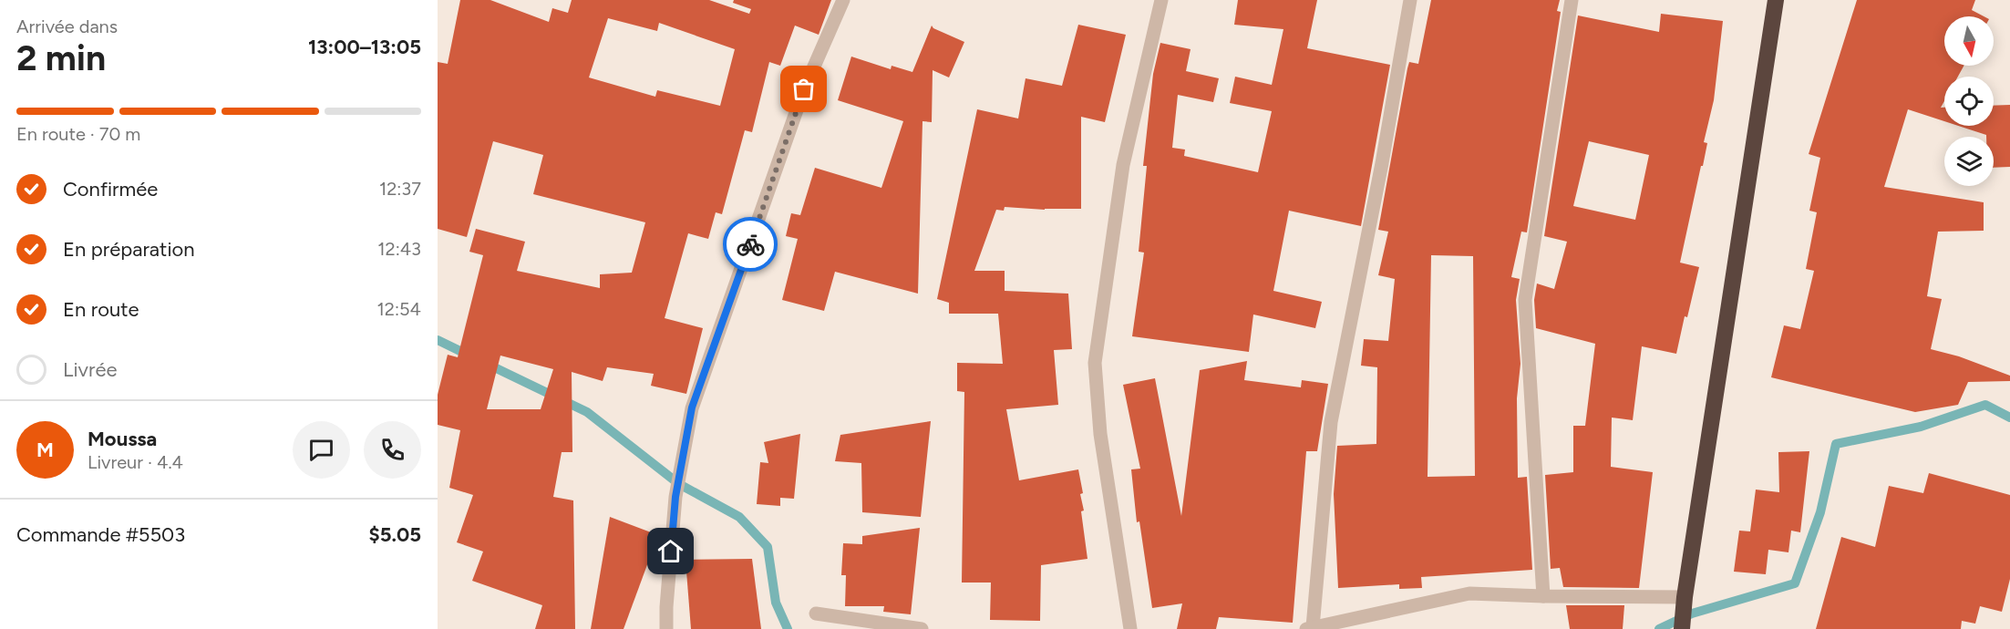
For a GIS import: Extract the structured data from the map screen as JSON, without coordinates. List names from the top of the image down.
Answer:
{
  "north": "bottom",
  "page": {
    "heading": ["2 min", "Arrivée dans", "13:00–13:05"],
    "panel": [
      "Moussa",
      "Livreur · 4.4",
      "Commande #5503",
      "$5.05"
    ],
    "bar": "En route · 70 m",
    "list": [
      ["Confirmée", "12:37"],
      ["En préparation", "12:43"],
      ["En route", "12:54"],
      "Livrée"
    ],
    "round": "M"
  }
}
